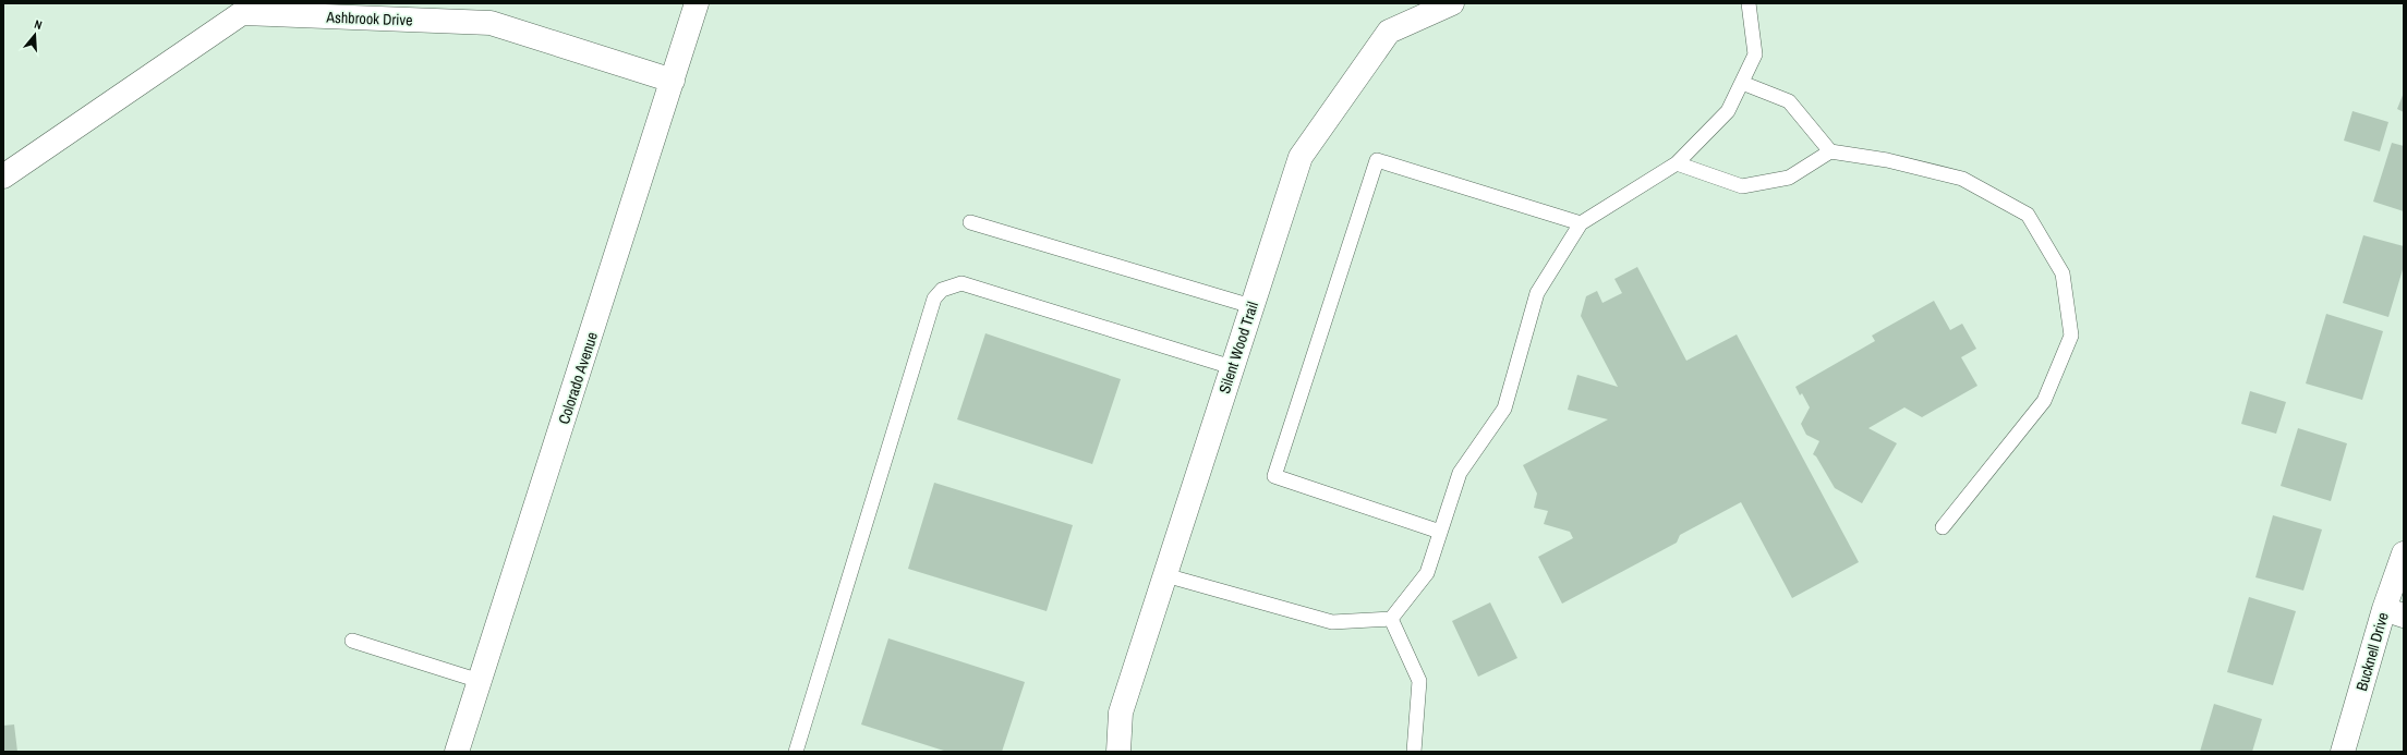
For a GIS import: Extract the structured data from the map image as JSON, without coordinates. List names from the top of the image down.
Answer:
{
  "streets": {
    "street": [
      "Ashbrook Drive",
      "Silent Wood Trail",
      "Colorado Avenue",
      "Bucknell Drive"
    ]
  },
  "crossings": [
    ["Ashbrook Drive", "Colorado Avenue"]
  ],
  "north": "top"
}
